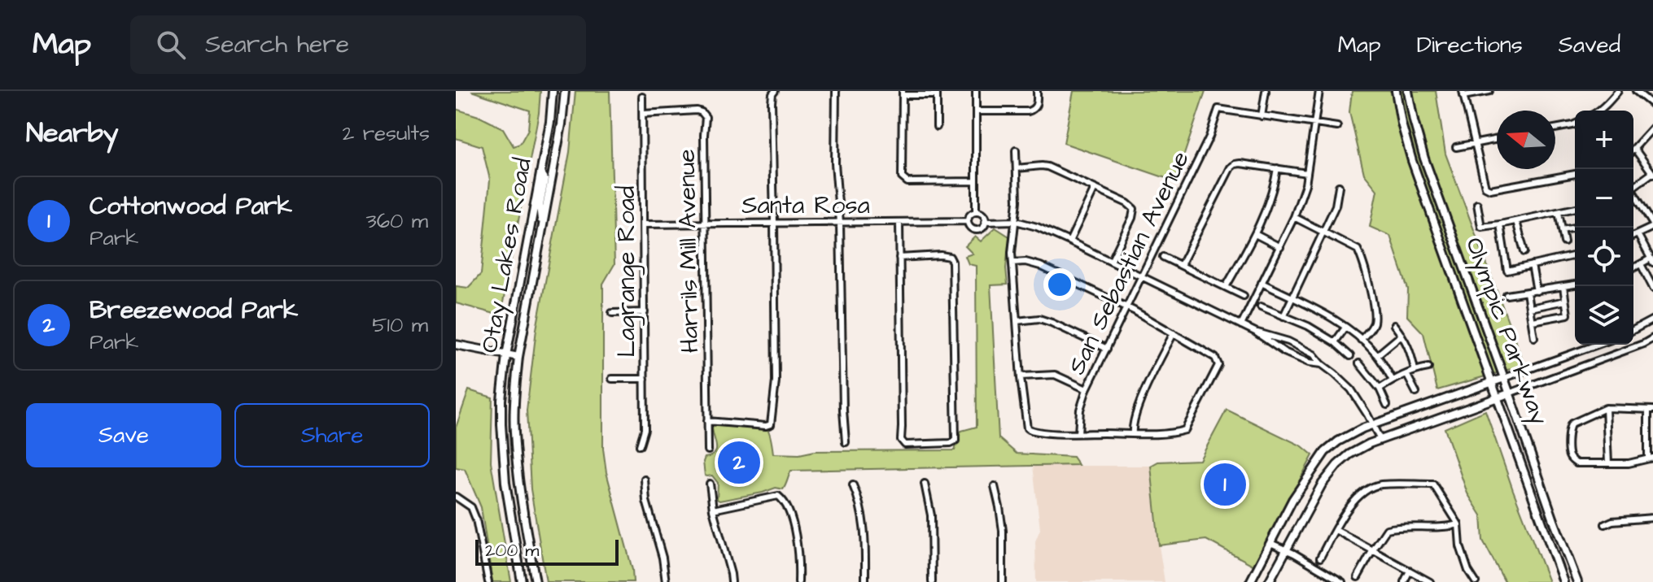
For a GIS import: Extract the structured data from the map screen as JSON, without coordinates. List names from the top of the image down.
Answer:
{
  "streets": {
    "main road": ["Otay Lakes Road", "Olympic Parkway"],
    "street": [
      "Santa Rosa",
      "Harrils Mill Avenue",
      "San Sebastian Avenue",
      "Lagrange Road"
    ]
  },
  "crossings": [
    ["Santa Rosa", "Harrils Mill Avenue"],
    ["Santa Rosa", "Lagrange Road"],
    ["Harrils Mill Avenue", "Lagrange Road"]
  ],
  "scale_bar": "200 m",
  "north": "left",
  "page": {
    "header": "Map",
    "search": "Search here",
    "nav": ["Map", "Directions", "Saved"],
    "heading": ["Nearby", "2 results"],
    "map_buttons": ["+", "−"],
    "list": [
      {
        "mark": "1",
        "name": "Cottonwood Park",
        "note": "Park",
        "value": "360 m"
      },
      {
        "mark": "2",
        "name": "Breezewood Park",
        "note": "Park",
        "value": "510 m"
      }
    ],
    "buttons": ["Save", "Share"],
    "pins": ["2", "1"],
    "scale": "200 m"
  }
}
